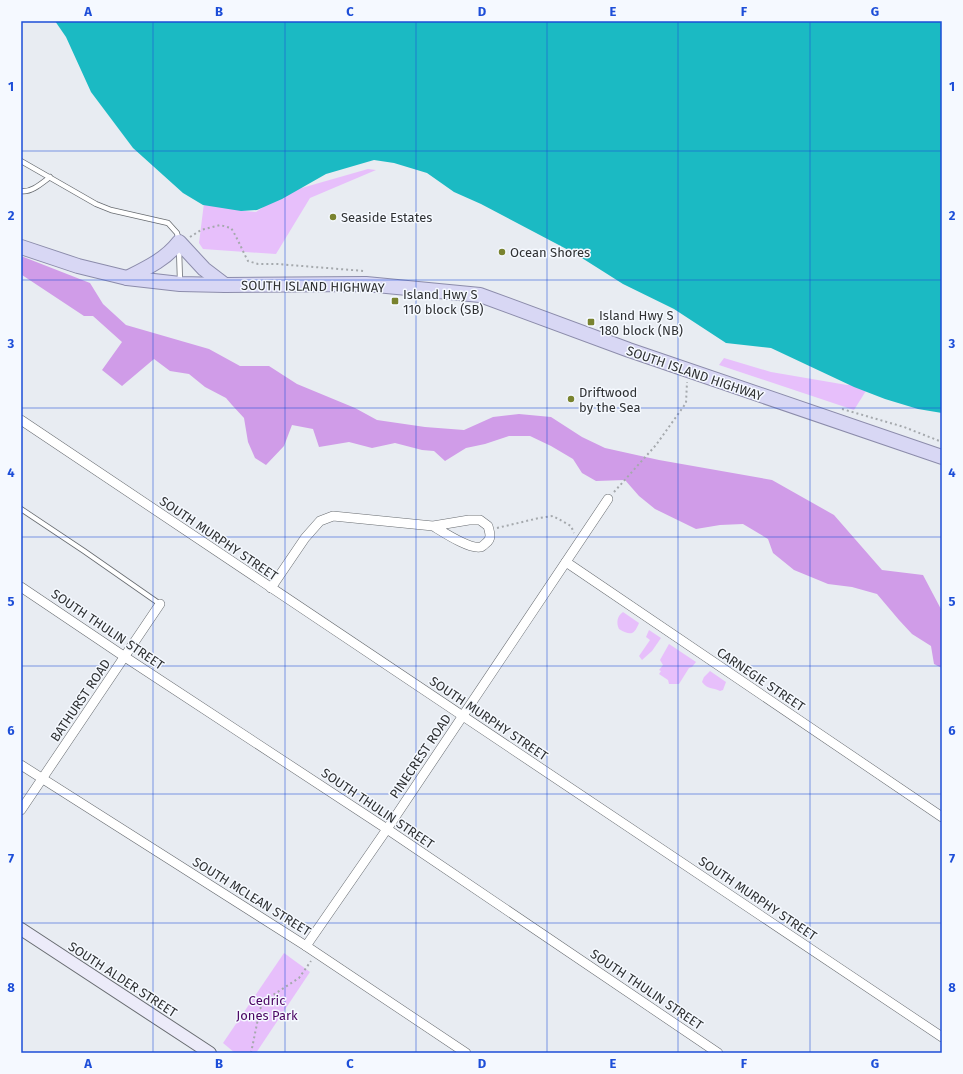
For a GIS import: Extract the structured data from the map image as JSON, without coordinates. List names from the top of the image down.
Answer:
{
  "streets": {
    "main road": ["SOUTH ISLAND HIGHWAY"],
    "street": [
      "SOUTH MURPHY STREET",
      "SOUTH THULIN STREET",
      "CARNEGIE STREET",
      "BATHURST ROAD",
      "PINECREST ROAD",
      "SOUTH MCLEAN STREET",
      "SOUTH ALDER STREET"
    ]
  },
  "crossings": [
    ["SOUTH MURPHY STREET", "PINECREST ROAD"],
    ["SOUTH THULIN STREET", "BATHURST ROAD"],
    ["SOUTH THULIN STREET", "PINECREST ROAD"],
    ["CARNEGIE STREET", "PINECREST ROAD"],
    ["BATHURST ROAD", "SOUTH MCLEAN STREET"],
    ["PINECREST ROAD", "SOUTH MCLEAN STREET"]
  ],
  "parks": ["Cedric Jones Park"],
  "places": {
    "other": ["Seaside Estates", "Ocean Shores", "Driftwood by the Sea"],
    "transit": ["Island Hwy S 110 block (SB)", "Island Hwy S 180 block (NB)"]
  },
  "grid": {
    "columns": [
      "A",
      "B",
      "C",
      "D",
      "E",
      "F",
      "G"
    ],
    "rows": [
      "1",
      "2",
      "3",
      "4",
      "5",
      "6",
      "7",
      "8"
    ]
  }
}
